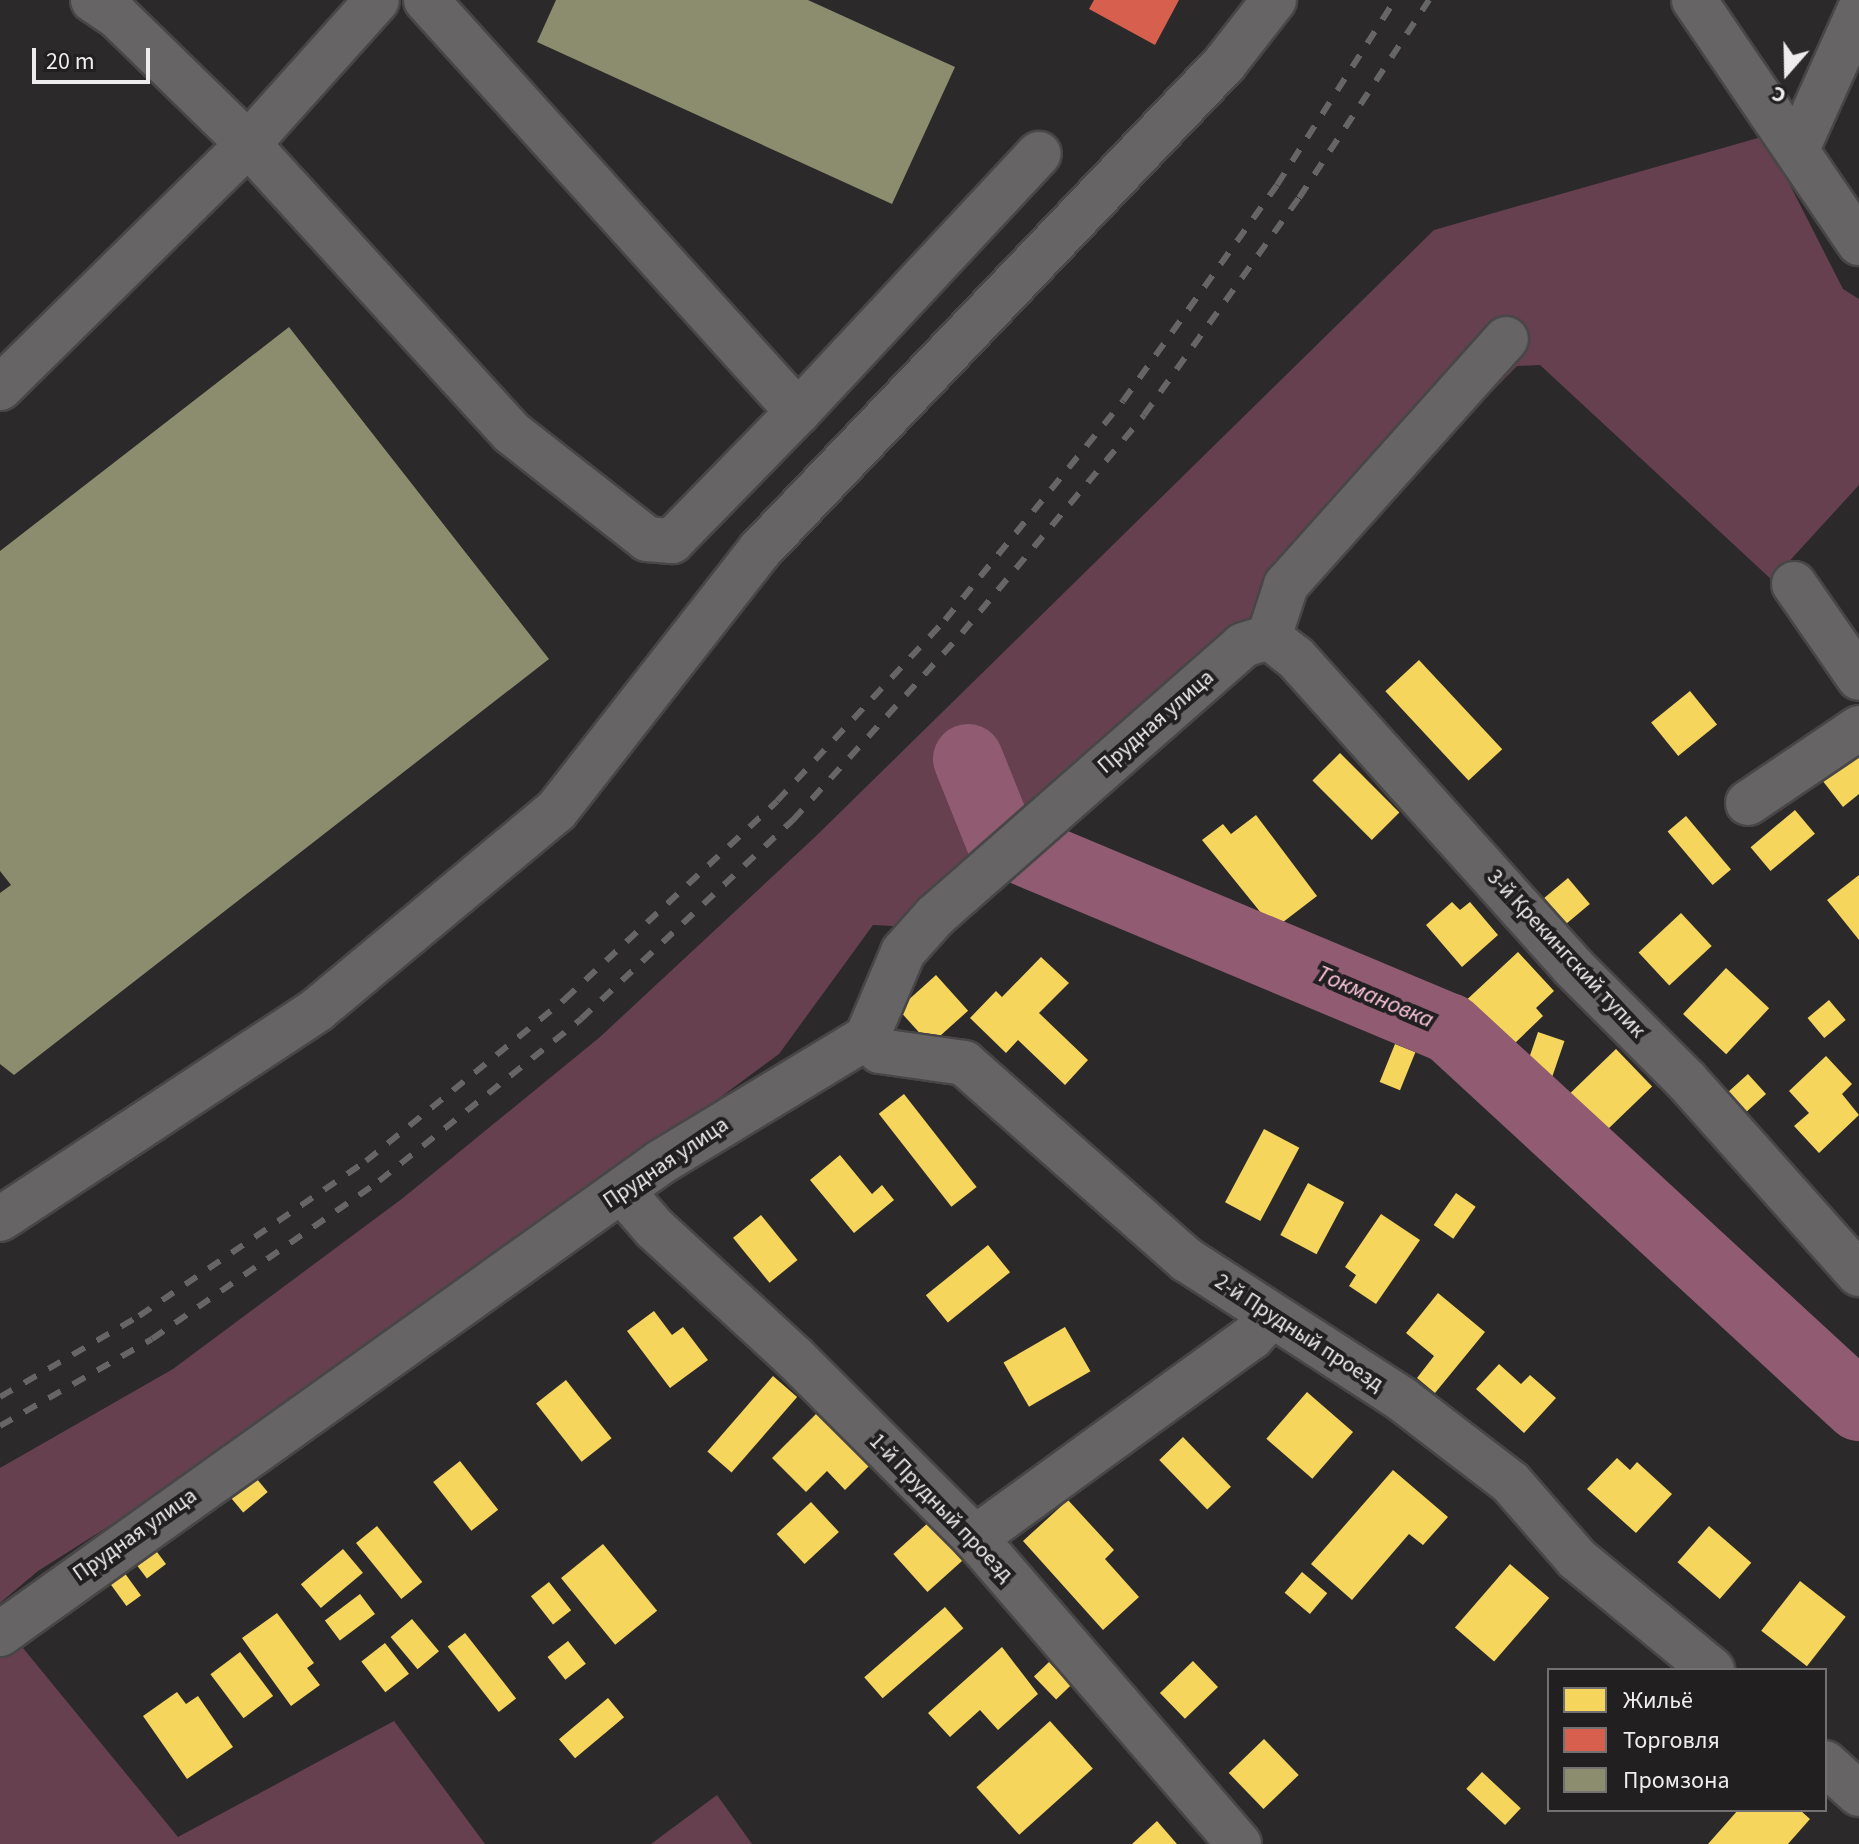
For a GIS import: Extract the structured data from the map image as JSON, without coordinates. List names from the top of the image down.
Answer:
{
  "streets": {
    "street": [
      "Прудная улица",
      "3-й Крекингский тупик",
      "2-й Прудный проезд",
      "1-й Прудный проезд"
    ]
  },
  "crossings": [
    ["Прудная улица", "3-й Крекингский тупик"],
    ["Прудная улица", "2-й Прудный проезд"],
    ["Прудная улица", "1-й Прудный проезд"]
  ],
  "water": ["Токмановка"],
  "legend": ["Жильё", "Торговля", "Промзона"],
  "scale_bar": "20 m",
  "north": "bottom"
}
